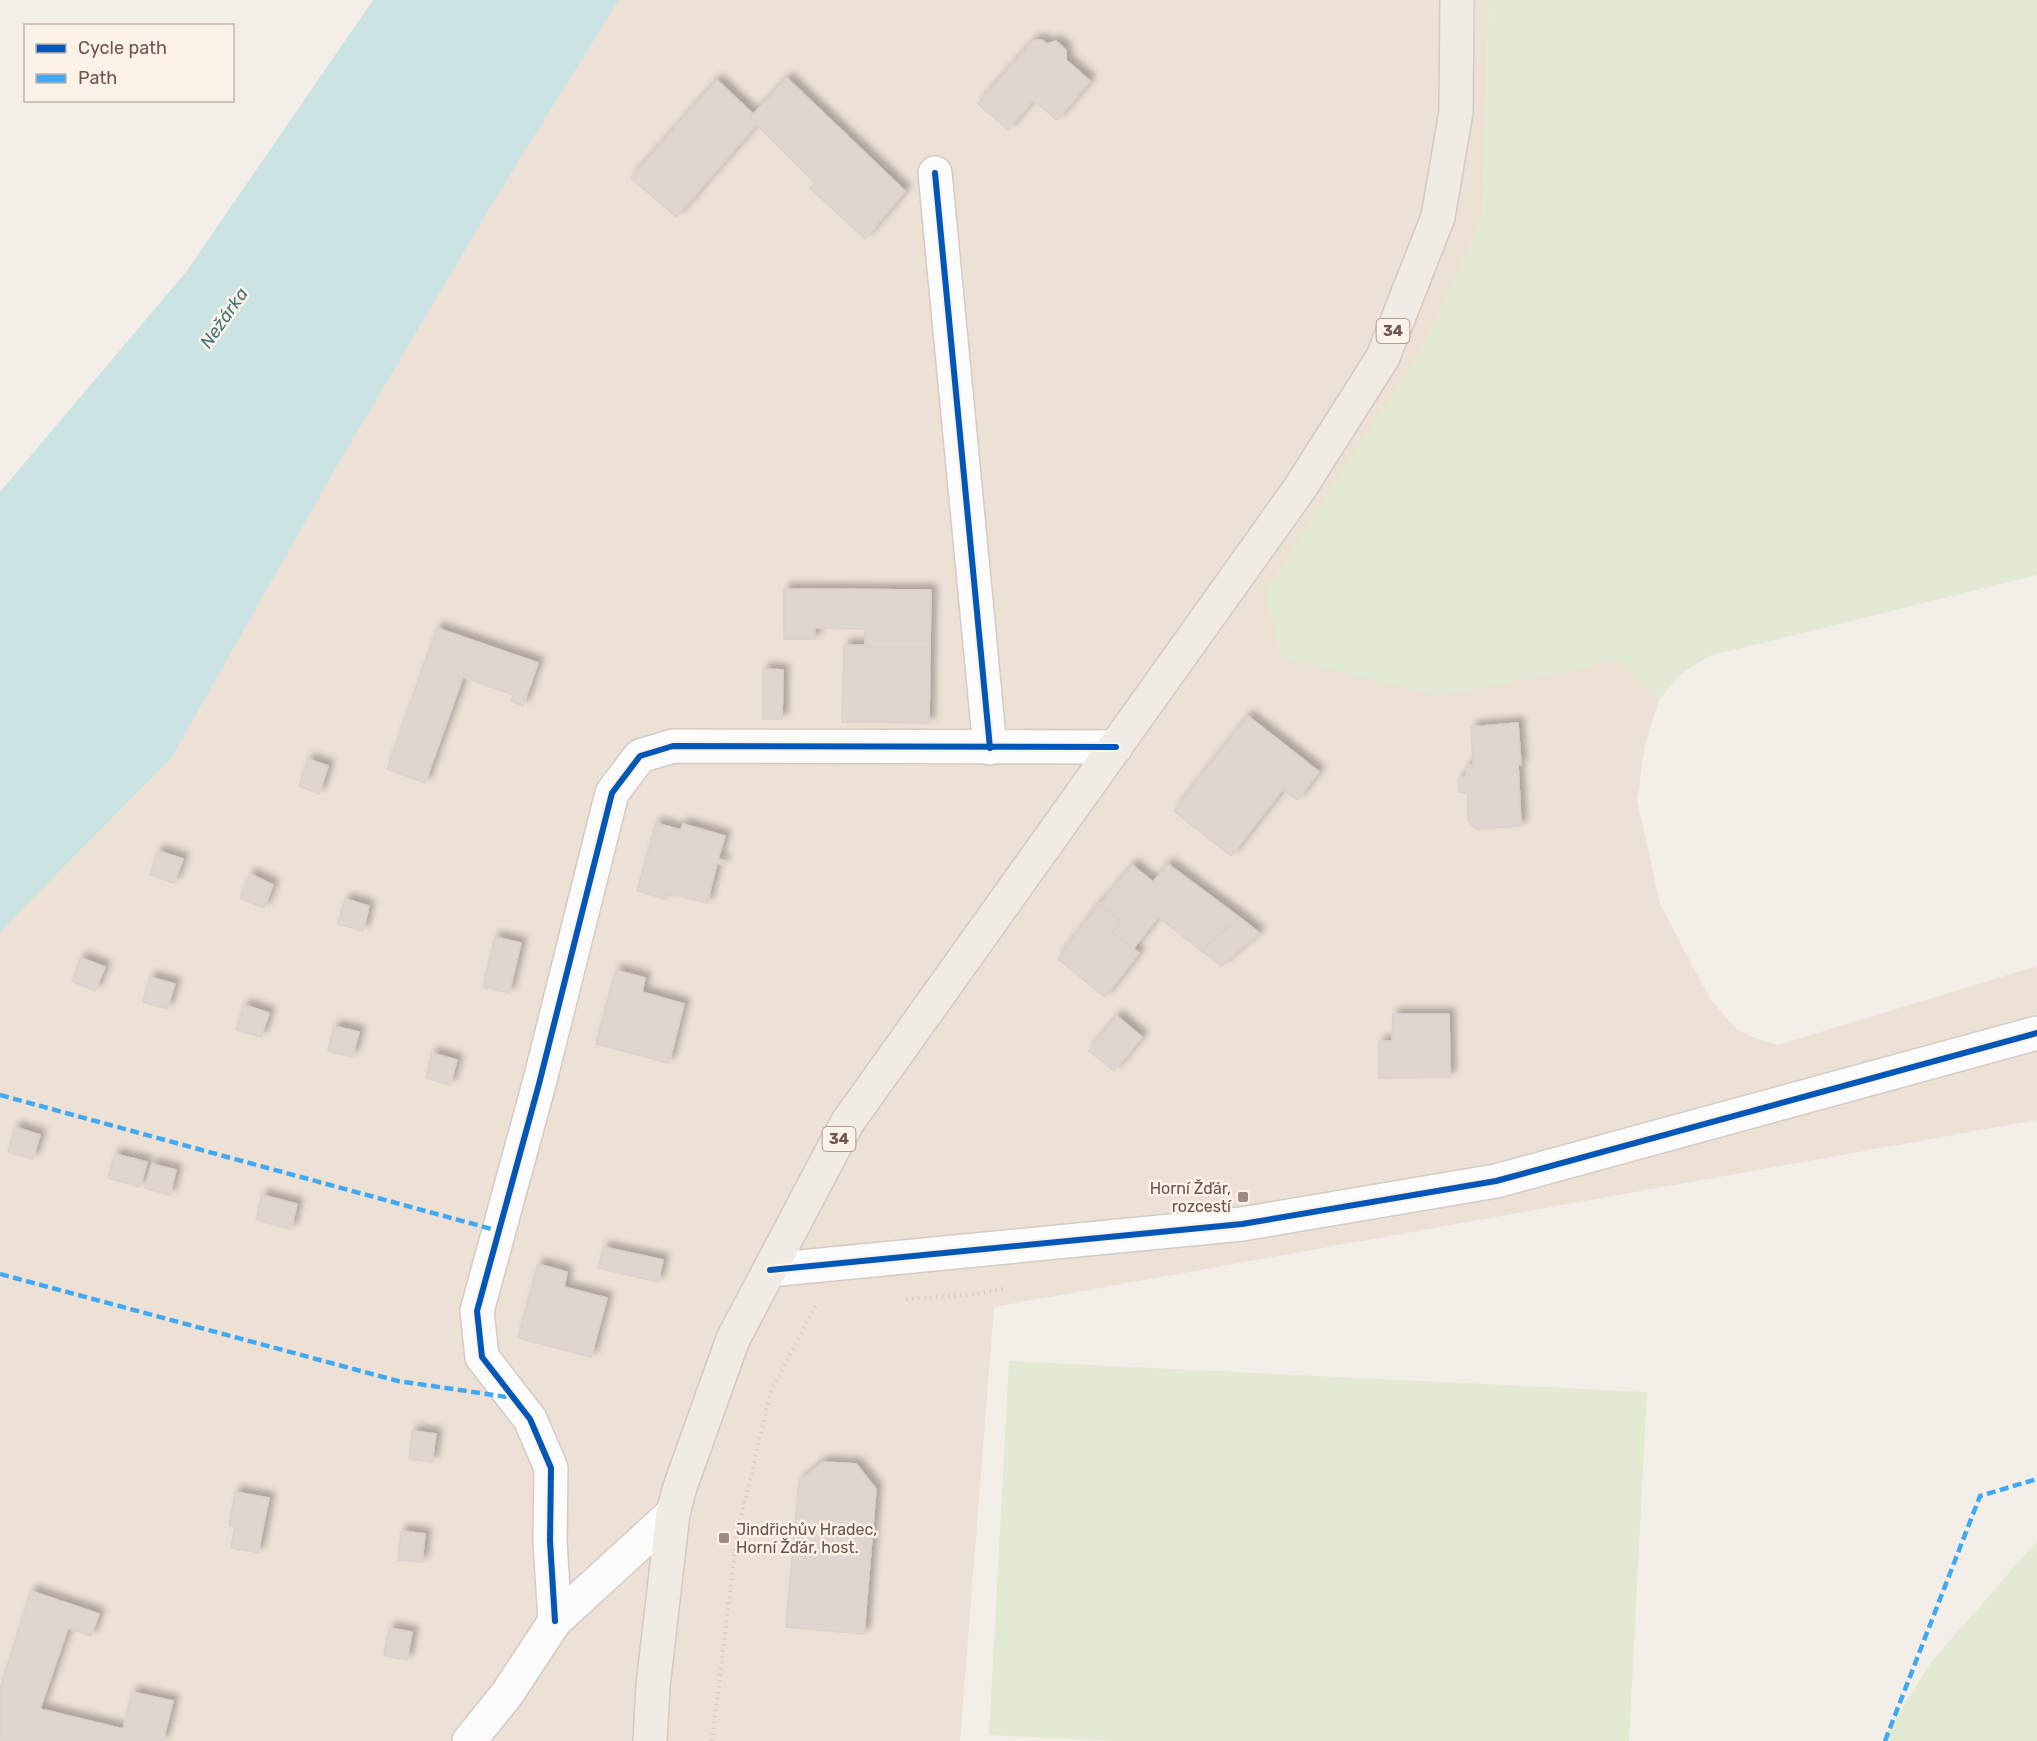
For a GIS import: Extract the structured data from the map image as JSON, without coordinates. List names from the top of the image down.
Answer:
{
  "streets": {
    "main road": ["34"]
  },
  "water": ["Nežárka"],
  "places": {
    "transit": ["Horní Žďár, rozcestí", "Jindřichův Hradec, Horní Žďár, host."]
  },
  "legend": ["Cycle path", "Path"]
}
